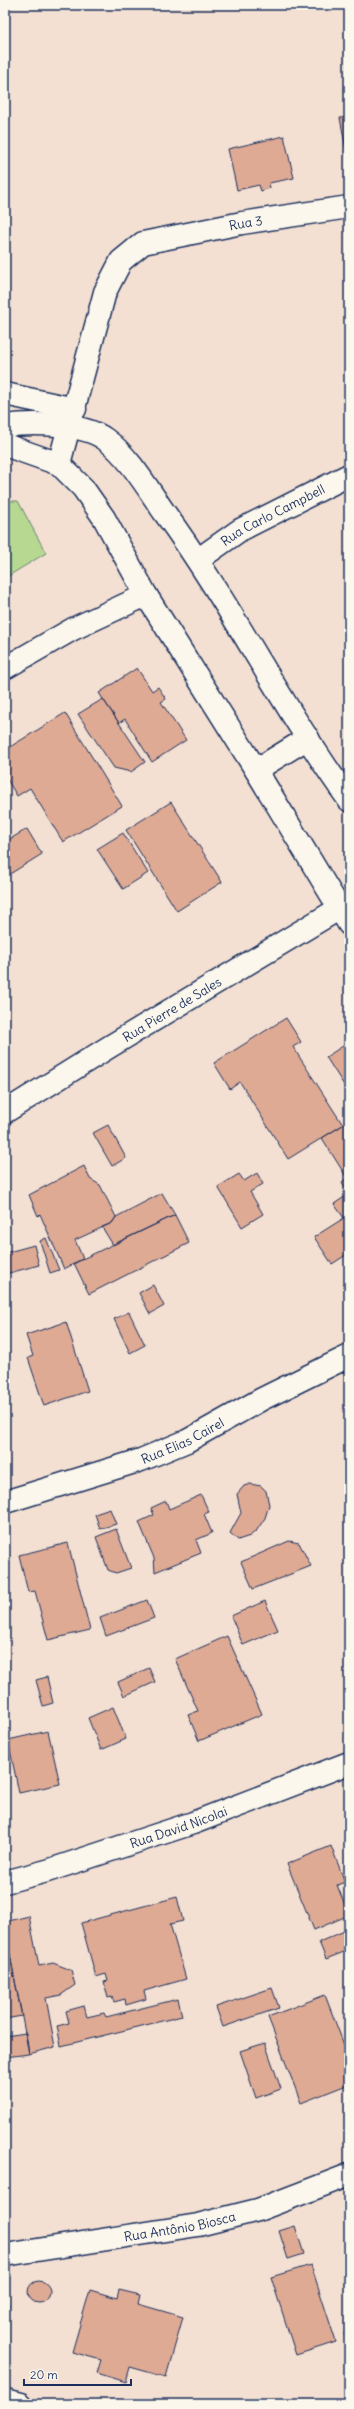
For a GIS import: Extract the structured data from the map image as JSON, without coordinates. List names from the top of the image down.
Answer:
{
  "streets": {
    "street": [
      "Rua 3",
      "Rua Carlo Campbell",
      "Rua Pierre de Sales",
      "Rua Elias Cairel",
      "Rua David Nicolai",
      "Rua Antônio Biosca"
    ]
  },
  "scale_bar": "20 m"
}
